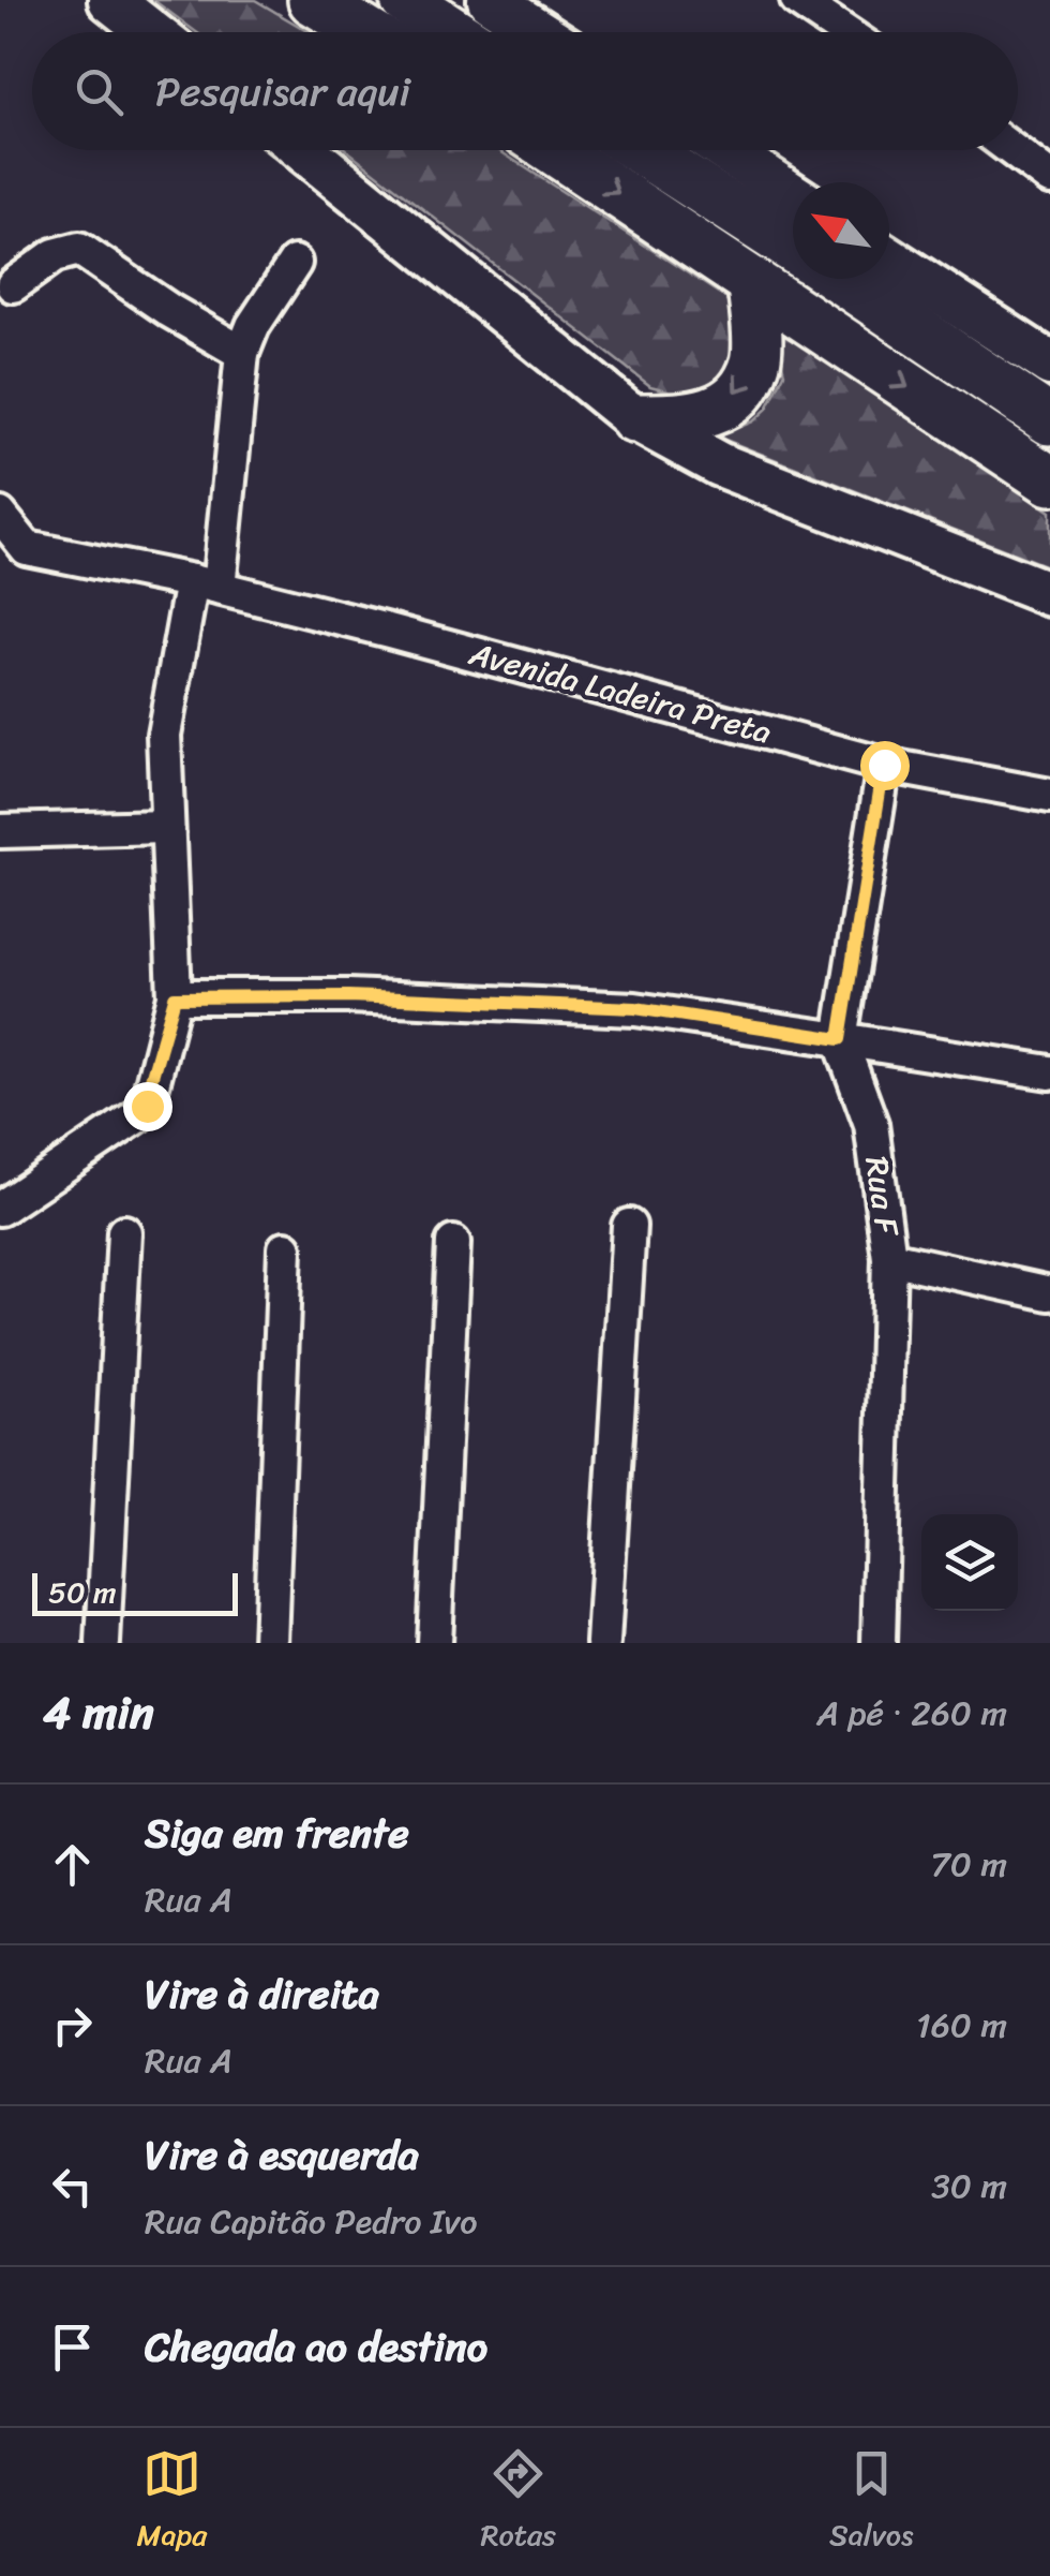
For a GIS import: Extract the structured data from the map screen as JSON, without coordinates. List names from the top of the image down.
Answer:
{
  "streets": {
    "street": ["Avenida Ladeira Preta", "Rua F"]
  },
  "scale_bar": "50 m",
  "north": "top left",
  "page": {
    "search": "Pesquisar aqui",
    "scale": "50 m",
    "heading": ["4 min", "A pé · 260 m"],
    "list": [
      ["Siga em frente", "Rua A", "70 m"],
      ["Vire à direita", "Rua A", "160 m"],
      ["Vire à esquerda", "Rua Capitão Pedro Ivo", "30 m"],
      "Chegada ao destino"
    ],
    "nav": ["Mapa", "Rotas", "Salvos"]
  }
}
